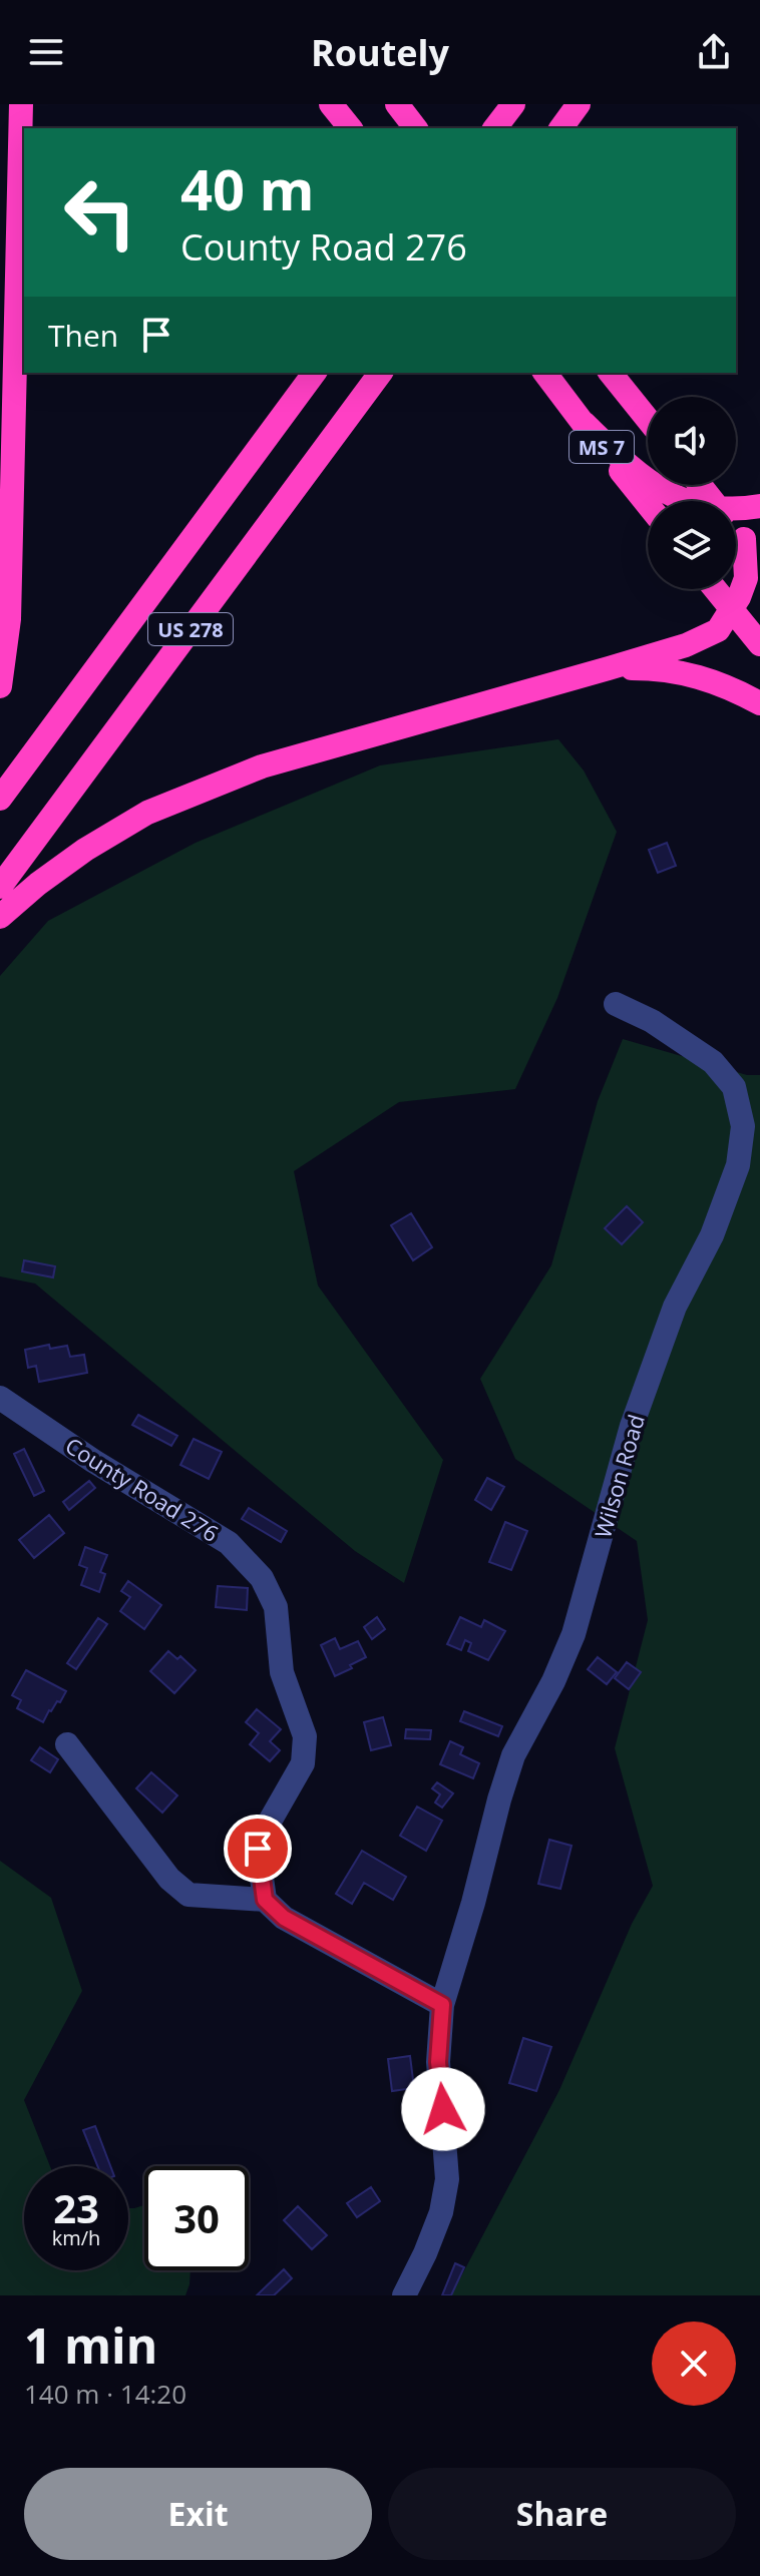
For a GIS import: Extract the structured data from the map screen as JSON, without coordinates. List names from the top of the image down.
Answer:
{
  "streets": {
    "highway": ["MS 7", "US 278"],
    "street": ["Wilson Road", "County Road 276"]
  },
  "page": {
    "header": "Routely",
    "turn": ["40 m", "County Road 276"],
    "then": "Then",
    "speed": "23 km/h",
    "limit": "30",
    "heading": ["1 min", "140 m · 14:20"],
    "buttons": ["Exit", "Share"]
  }
}
